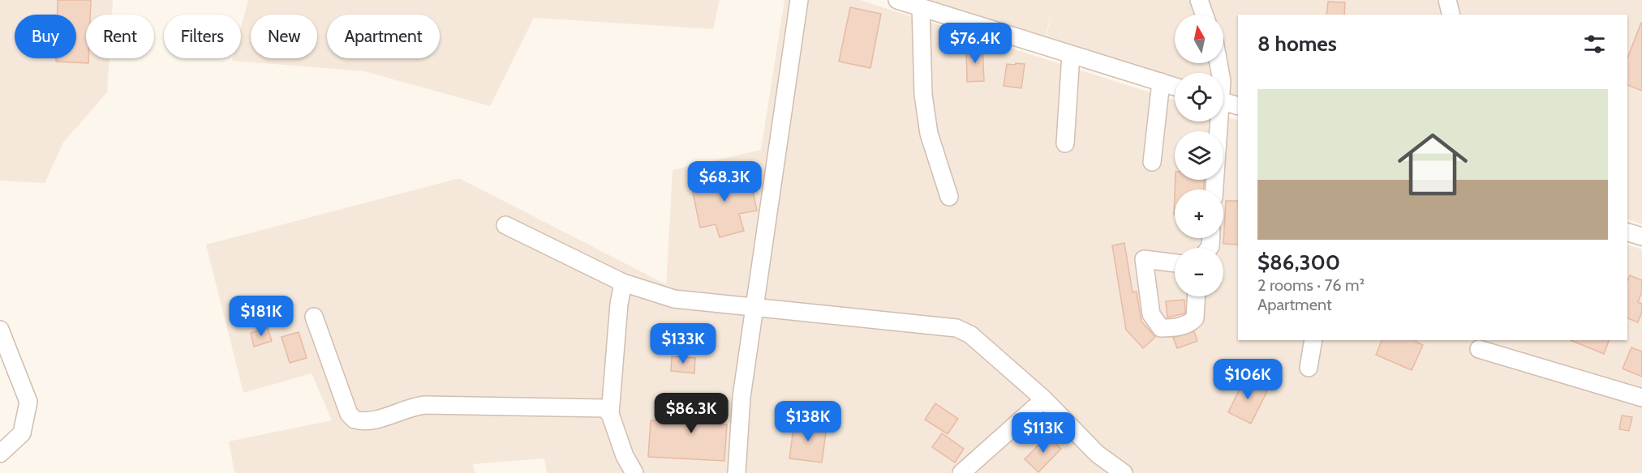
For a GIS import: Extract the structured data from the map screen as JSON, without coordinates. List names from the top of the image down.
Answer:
{
  "north": "top",
  "page": {
    "map_buttons": ["+", "−"],
    "chip": [
      "Buy",
      "Rent",
      "Filters",
      "New",
      "Apartment"
    ],
    "heading": "8 homes",
    "price": [
      "$76.4K",
      "$68.3K",
      "$181K",
      "$133K",
      "$106K",
      "$86.3K",
      "$138K",
      "$113K"
    ],
    "list": [
      {
        "name": "$86,300",
        "note": "2 rooms · 76 m² · Apartment"
      }
    ]
  }
}
